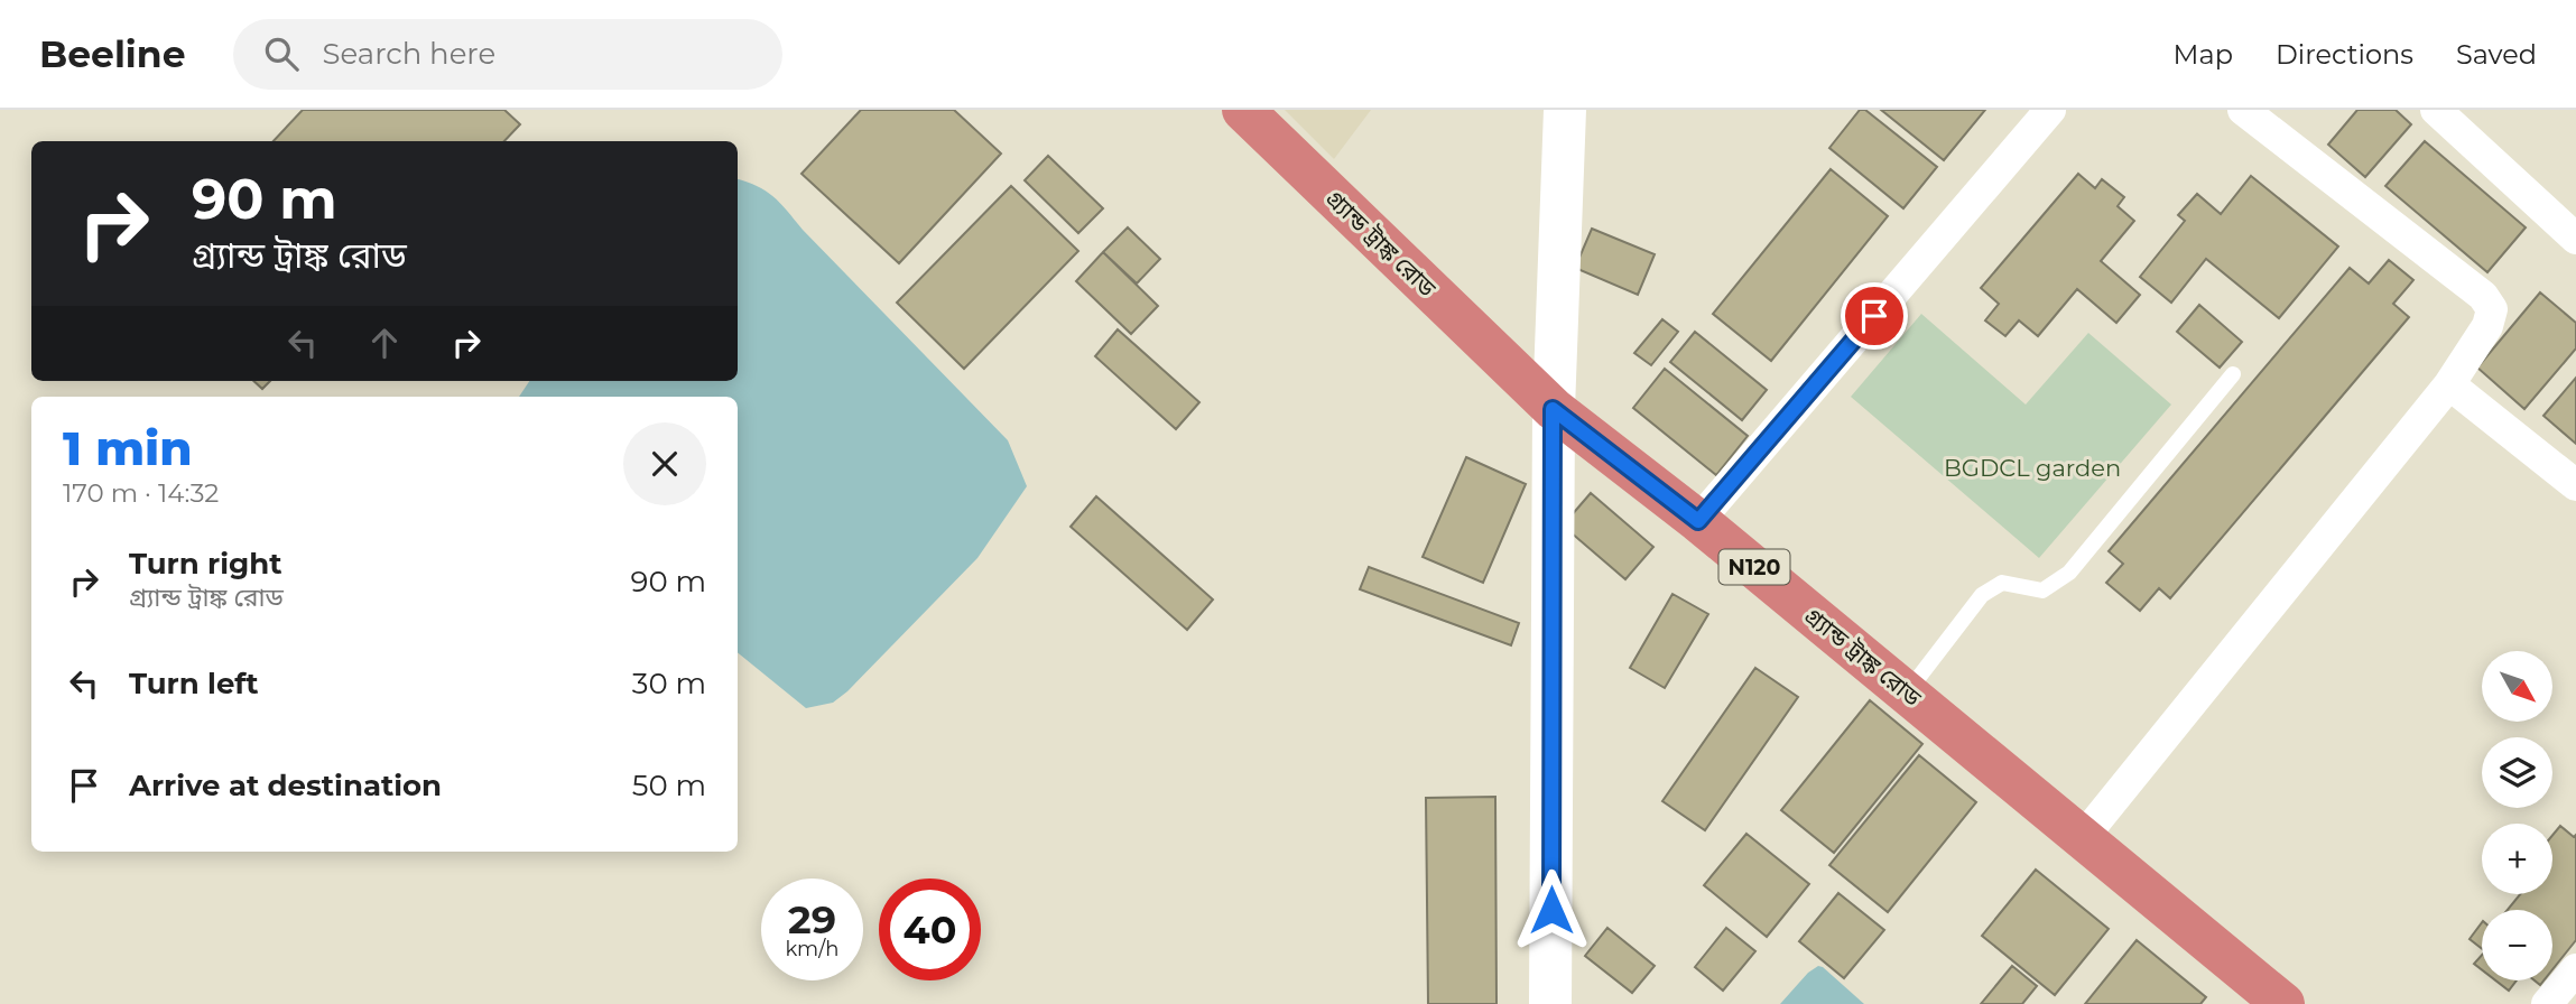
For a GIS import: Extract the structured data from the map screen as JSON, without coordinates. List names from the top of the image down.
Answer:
{
  "streets": {
    "highway": ["গ্র্যান্ড ট্রাঙ্ক রোড", "N120"]
  },
  "parks": ["BGDCL garden"],
  "north": "bottom right",
  "page": {
    "header": "Beeline",
    "search": "Search here",
    "nav": ["Map", "Directions", "Saved"],
    "turn": ["90 m", "গ্র্যান্ড ট্রাঙ্ক রোড"],
    "heading": ["1 min", "170 m · 14:32"],
    "list": [
      {
        "name": "Turn right",
        "note": "গ্র্যান্ড ট্রাঙ্ক রোড",
        "value": "90 m"
      },
      {
        "name": "Turn left",
        "value": "30 m"
      },
      {
        "name": "Arrive at destination",
        "value": "50 m"
      }
    ],
    "map_buttons": ["+", "−"],
    "speed": "29 km/h",
    "limit": "40"
  }
}
